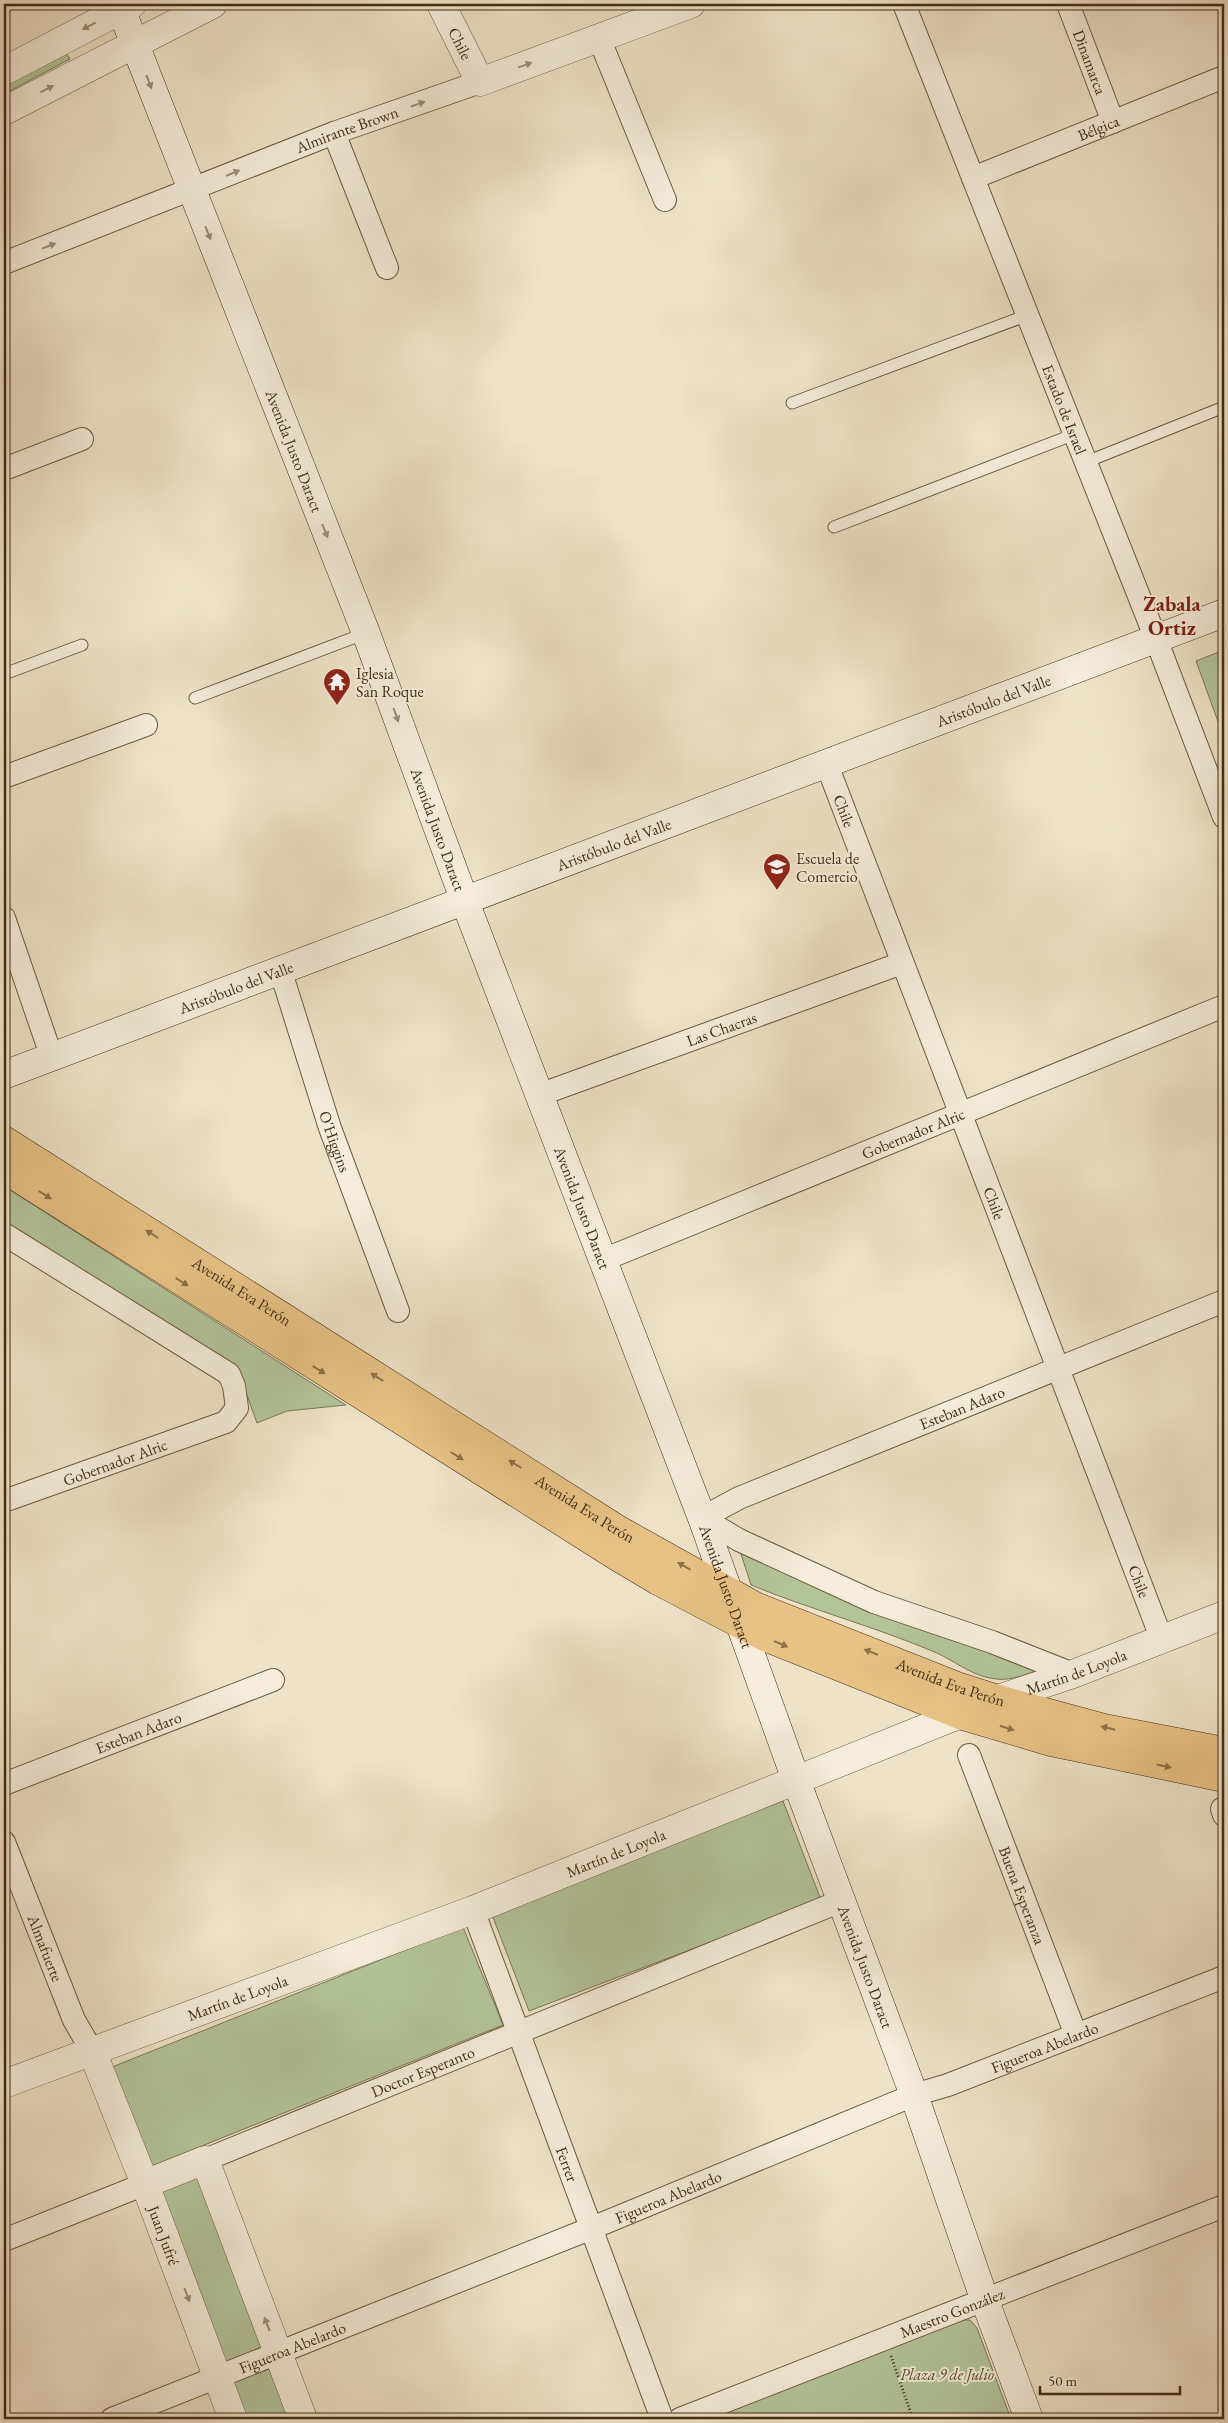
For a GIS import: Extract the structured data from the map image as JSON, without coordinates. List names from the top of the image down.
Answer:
{
  "streets": {
    "main road": [
      "Chile",
      "Almirante Brown",
      "Avenida Justo Daract",
      "Aristóbulo del Valle",
      "Avenida Eva Perón",
      "Martín de Loyola",
      "Doctor Esperanto",
      "Juan Jufré"
    ],
    "street": [
      "Dinamarca",
      "Bélgica",
      "Estado de Israel",
      "Las Chacras",
      "Gobernador Alric",
      "O'Higgins",
      "Esteban Adaro",
      "Buena Esperanza",
      "Almafuerte",
      "Figueroa Abelardo",
      "Ferrer",
      "Maestro González"
    ]
  },
  "crossings": [
    ["Chile", "Almirante Brown"],
    ["Chile", "Aristóbulo del Valle"],
    ["Chile", "Las Chacras"],
    ["Chile", "Gobernador Alric"],
    ["Chile", "Esteban Adaro"],
    ["Chile", "Martín de Loyola"],
    ["Dinamarca", "Bélgica"],
    ["Bélgica", "Estado de Israel"],
    ["Almirante Brown", "Avenida Justo Daract"],
    ["Estado de Israel", "Aristóbulo del Valle"],
    ["Avenida Justo Daract", "Aristóbulo del Valle"],
    ["Avenida Justo Daract", "Las Chacras"],
    ["Avenida Justo Daract", "Gobernador Alric"],
    ["Avenida Justo Daract", "Avenida Eva Perón"],
    ["Avenida Justo Daract", "Esteban Adaro"],
    ["Avenida Justo Daract", "Martín de Loyola"],
    ["Avenida Justo Daract", "Figueroa Abelardo"],
    ["Avenida Justo Daract", "Doctor Esperanto"],
    ["Avenida Justo Daract", "Maestro González"],
    ["Aristóbulo del Valle", "O'Higgins"],
    ["Avenida Eva Perón", "Martín de Loyola"],
    ["Martín de Loyola", "Almafuerte"],
    ["Martín de Loyola", "Ferrer"],
    ["Martín de Loyola", "Juan Jufré"],
    ["Buena Esperanza", "Figueroa Abelardo"],
    ["Almafuerte", "Juan Jufré"],
    ["Figueroa Abelardo", "Ferrer"],
    ["Figueroa Abelardo", "Juan Jufré"],
    ["Doctor Esperanto", "Ferrer"],
    ["Doctor Esperanto", "Juan Jufré"]
  ],
  "one_way": ["Avenida Justo Daract"],
  "districts": ["Zabala Ortiz"],
  "parks": ["Plaza 9 de Julio"],
  "places": {
    "temple": ["Iglesia San Roque"],
    "school or university": ["Escuela de Comercio"]
  },
  "scale_bar": "50 m"
}
